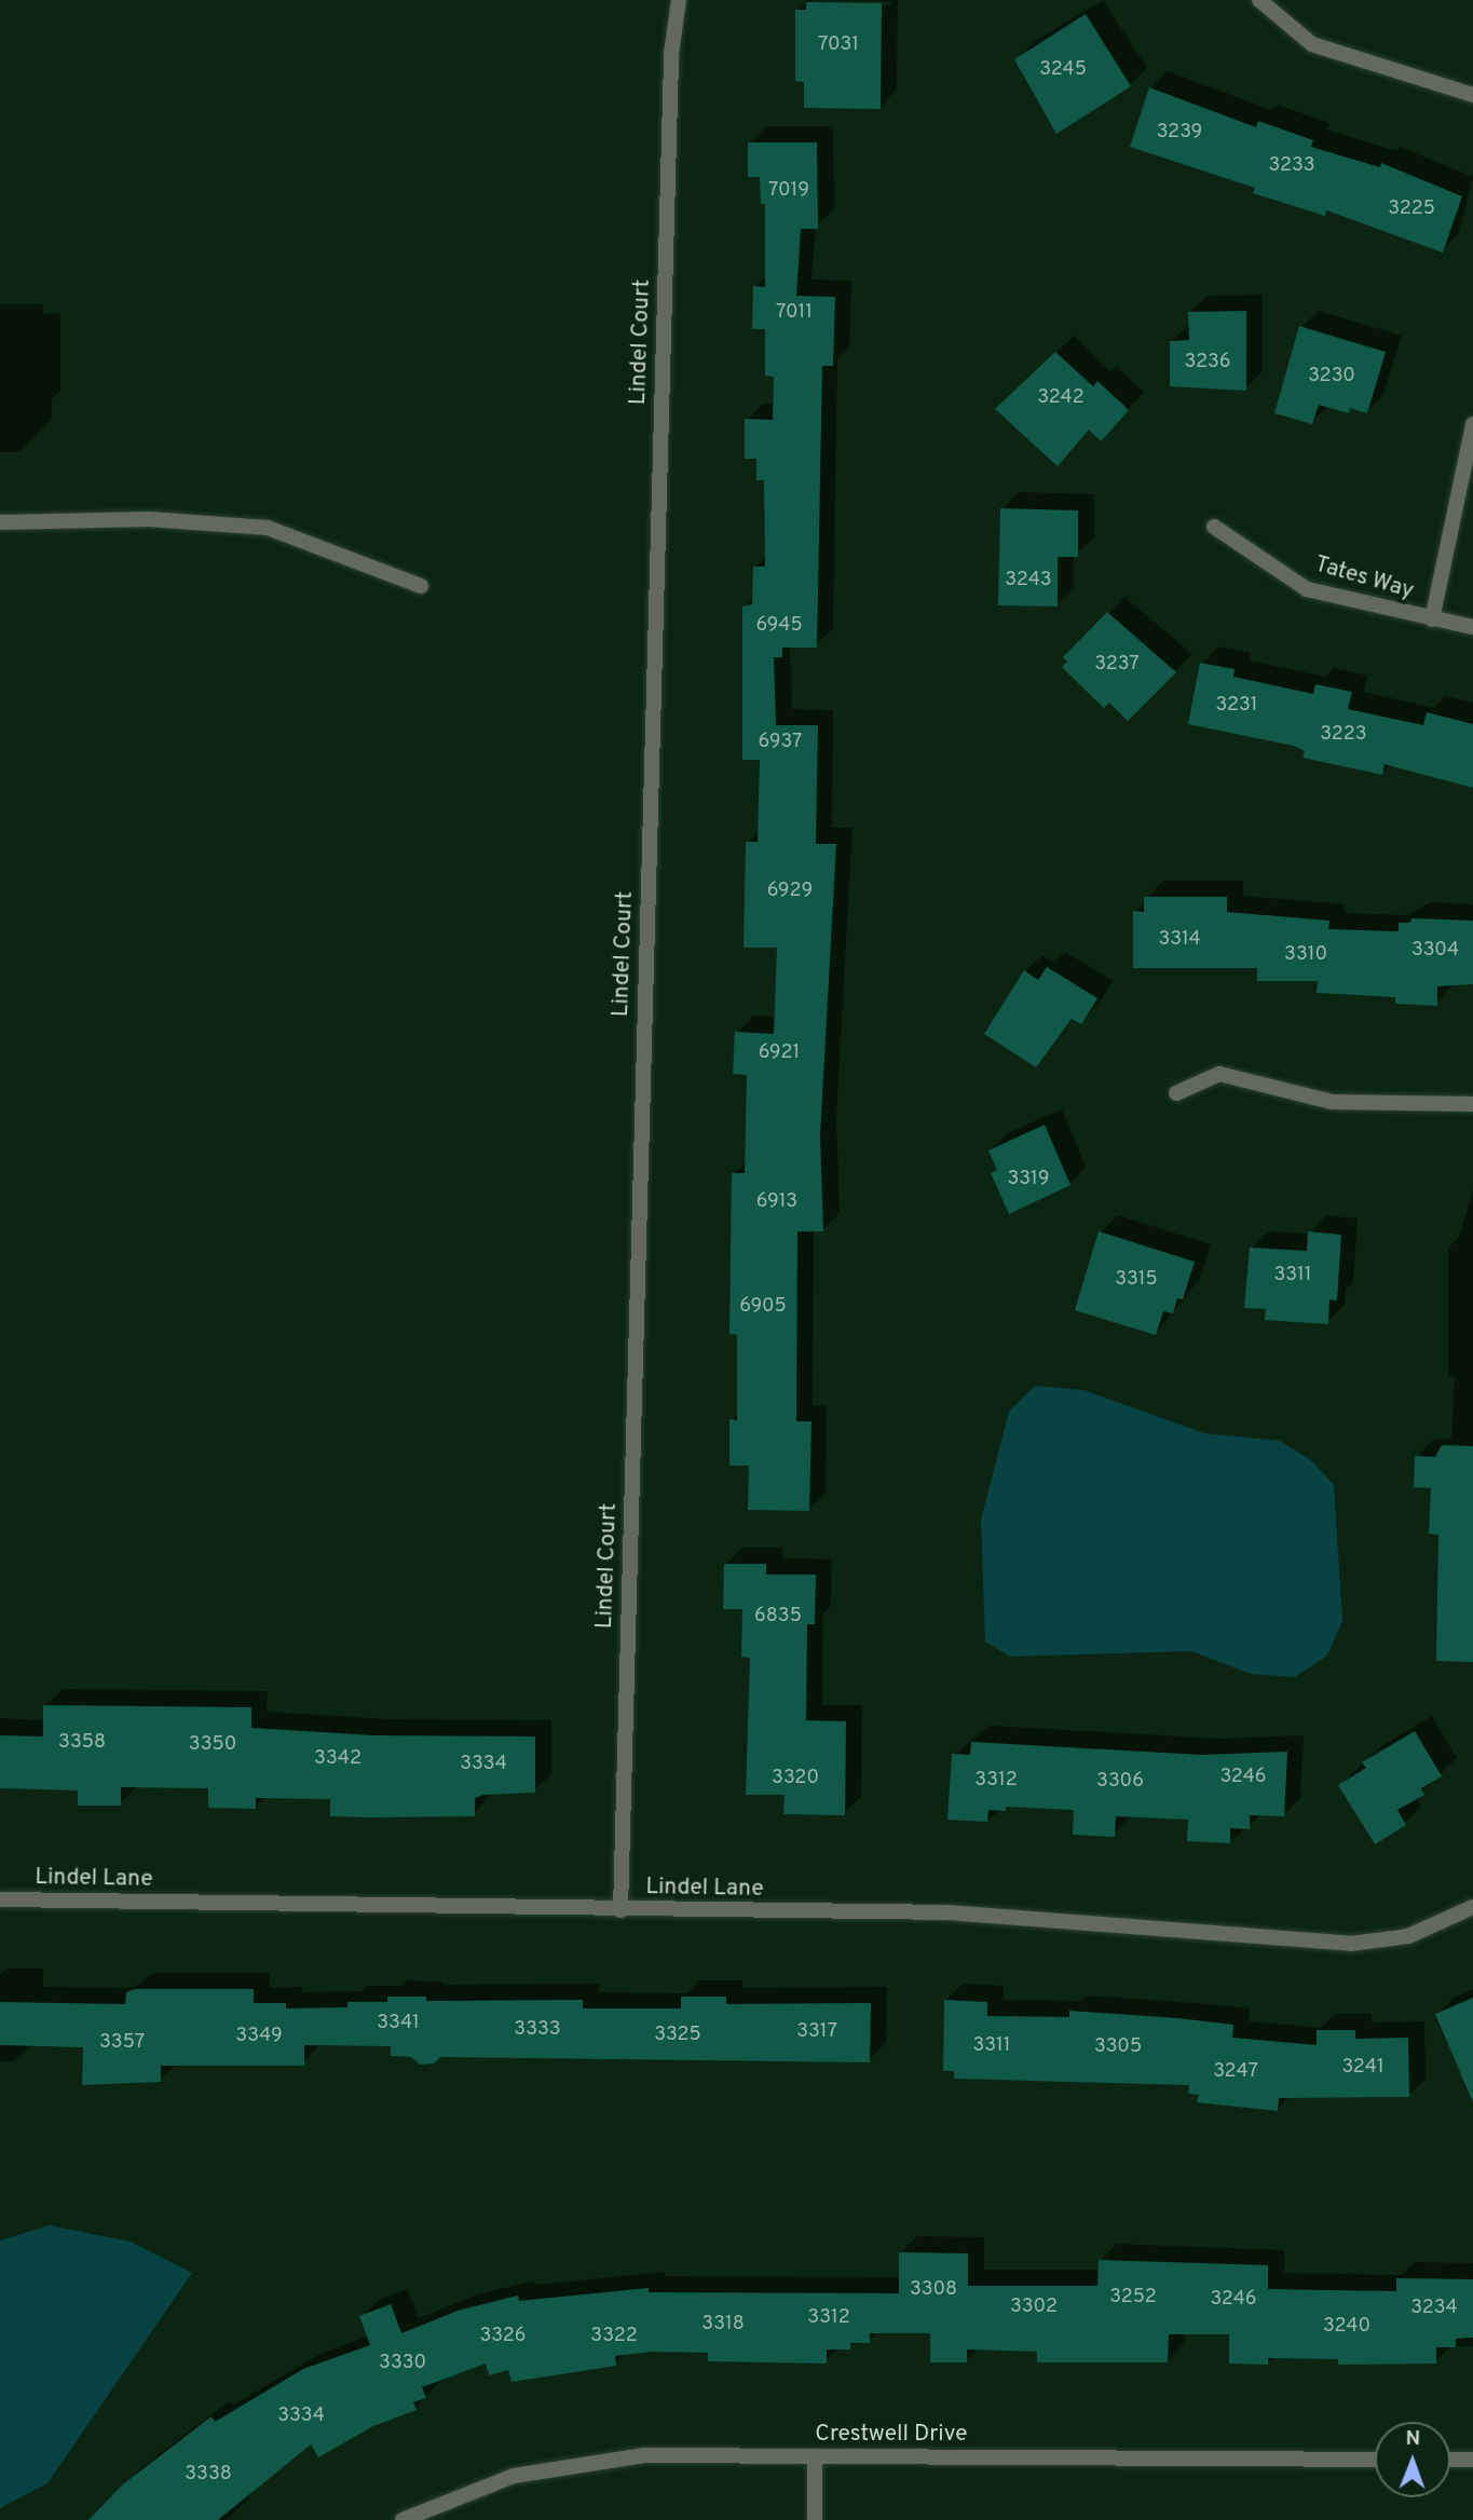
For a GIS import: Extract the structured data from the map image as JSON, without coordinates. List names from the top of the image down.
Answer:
{
  "streets": {
    "street": [
      "Lindel Court",
      "Tates Way",
      "Lindel Lane",
      "Crestwell Drive"
    ]
  },
  "crossings": [
    ["Lindel Court", "Lindel Lane"]
  ],
  "house_numbers": [
    "7031",
    "3245",
    "3239",
    "3233",
    "7019",
    "3225",
    "7011",
    "3236",
    "3230",
    "3242",
    "3243",
    "6945",
    "3237",
    "3231",
    "3223",
    "6937",
    "6929",
    "3314",
    "3304",
    "3310",
    "6921",
    "3319",
    "6913",
    "3311",
    "3315",
    "6905",
    "6835",
    "3358",
    "3350",
    "3342",
    "3334",
    "3246",
    "3320",
    "3312",
    "3306",
    "3341",
    "3333",
    "3317",
    "3325",
    "3349",
    "3357",
    "3311",
    "3305",
    "3241",
    "3247",
    "3308",
    "3252",
    "3246",
    "3302",
    "3234",
    "3312",
    "3318",
    "3240",
    "3326",
    "3322",
    "3330",
    "3334",
    "3338"
  ],
  "north": "top"
}
